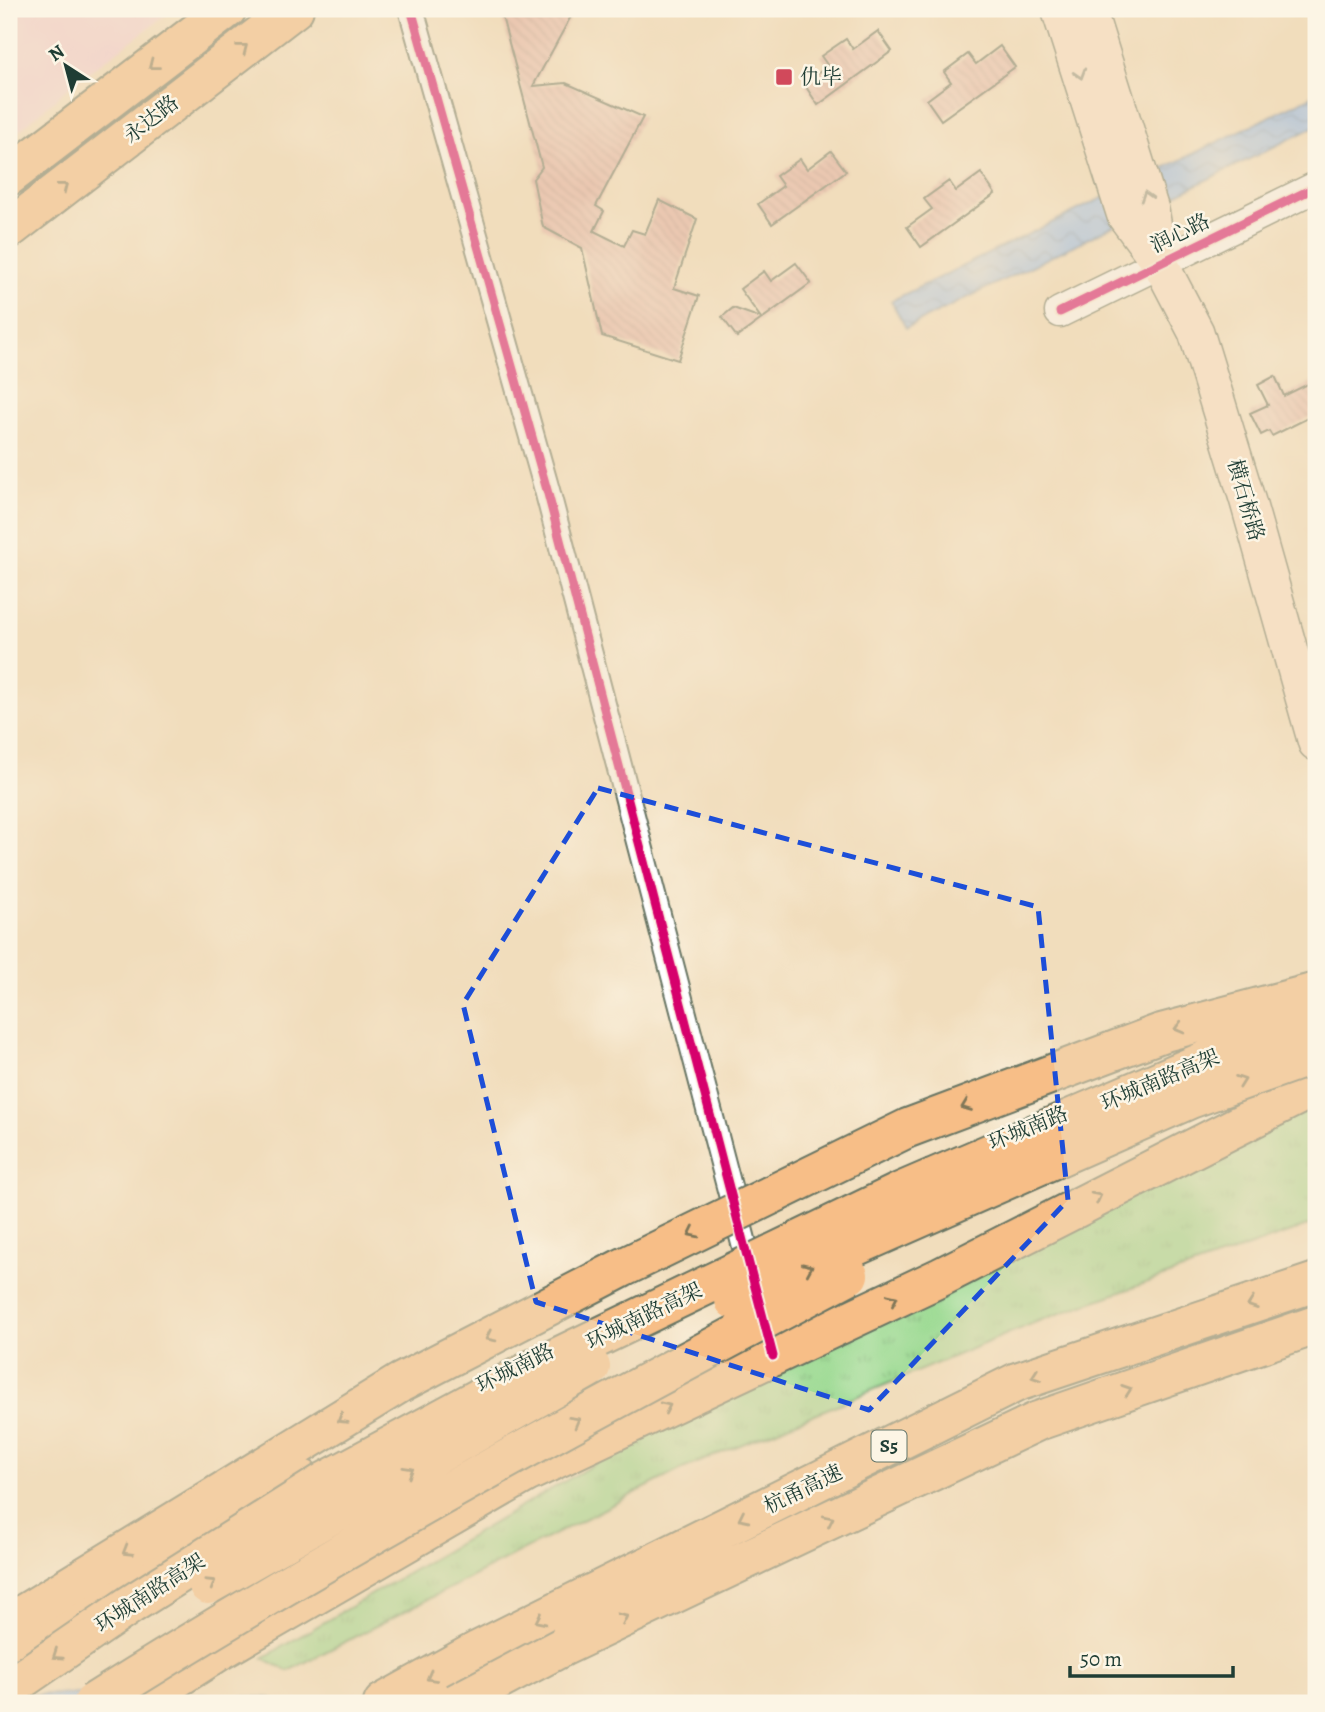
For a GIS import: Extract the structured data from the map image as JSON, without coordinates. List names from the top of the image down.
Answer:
{
  "streets": {
    "main road": [
      "永达路",
      "横石桥路",
      "环城南路高架",
      "环城南路",
      "S5",
      "杭甬高速"
    ],
    "street": ["润心路"]
  },
  "crossings": [
    ["润心路", "横石桥路"]
  ],
  "places": {
    "transit": ["仇毕"]
  },
  "scale_bar": "50 m",
  "north": "top left"
}
